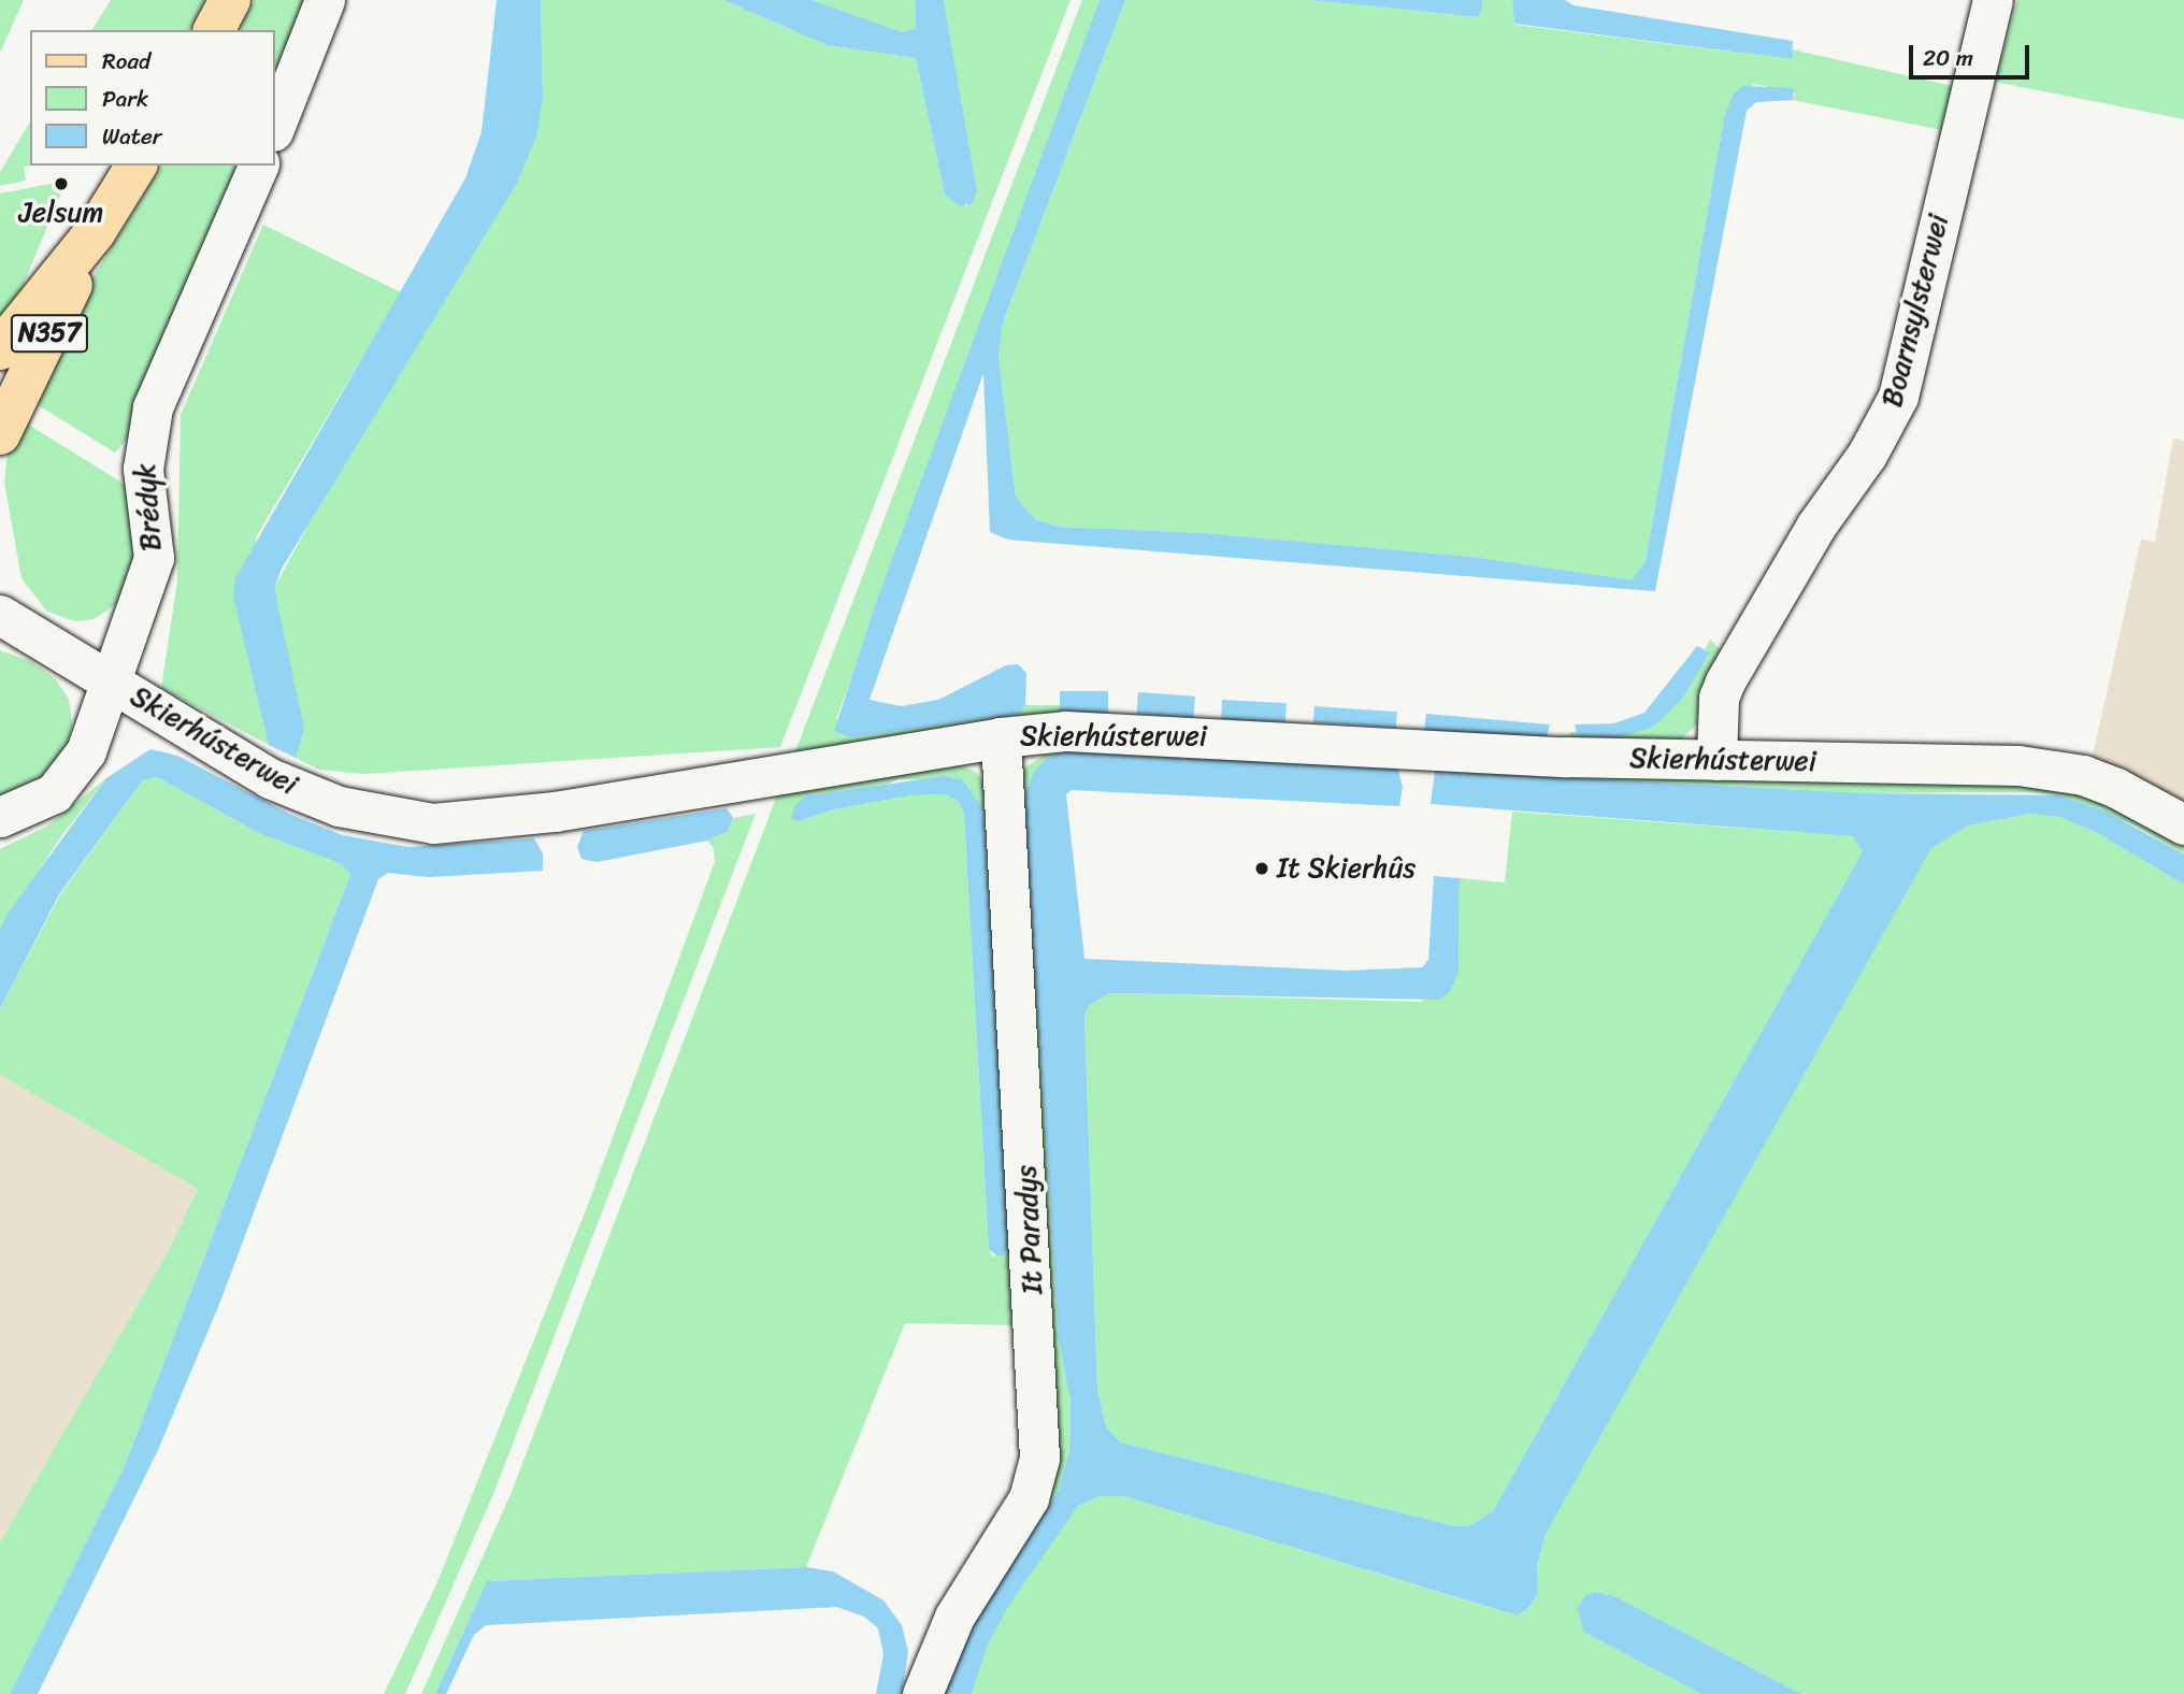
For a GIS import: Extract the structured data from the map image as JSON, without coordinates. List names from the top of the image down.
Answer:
{
  "streets": {
    "main road": ["N357"],
    "street": [
      "Boarnsylsterwei",
      "Brédyk",
      "Skierhústerwei",
      "It Paradys"
    ]
  },
  "crossings": [
    ["Boarnsylsterwei", "Skierhústerwei"],
    ["Brédyk", "Skierhústerwei"],
    ["Skierhústerwei", "It Paradys"]
  ],
  "places": ["Jelsum", "It Skierhûs"],
  "legend": ["Road", "Park", "Water"],
  "scale_bar": "20 m"
}
